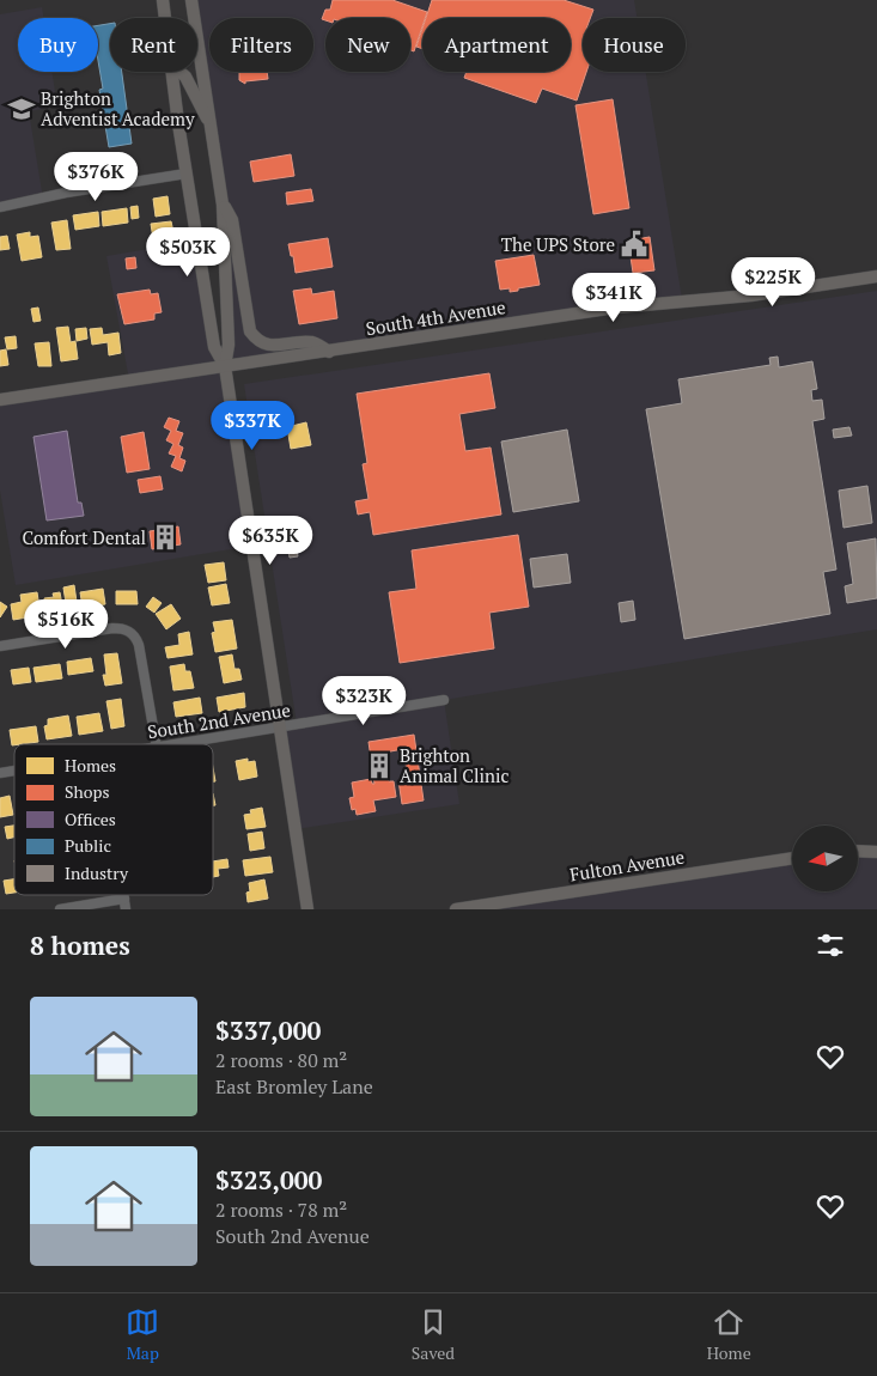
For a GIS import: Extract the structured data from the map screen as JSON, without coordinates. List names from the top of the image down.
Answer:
{
  "streets": {
    "main road": ["South 4th Avenue", "Fulton Avenue"],
    "street": ["South 2nd Avenue"]
  },
  "places": {
    "school or university": ["Brighton Adventist Academy"],
    "public building": ["The UPS Store"],
    "building": ["Comfort Dental", "Brighton Animal Clinic"]
  },
  "legend": [
    "Homes",
    "Shops",
    "Offices",
    "Public",
    "Industry"
  ],
  "north": "left",
  "page": {
    "chip": [
      "Buy",
      "Rent",
      "Filters",
      "New",
      "Apartment",
      "House"
    ],
    "price": [
      "$376K",
      "$503K",
      "$225K",
      "$341K",
      "$337K",
      "$635K",
      "$516K",
      "$323K"
    ],
    "heading": "8 homes",
    "list": [
      {
        "name": "$337,000",
        "note": "2 rooms · 80 m² · East Bromley Lane"
      },
      {
        "name": "$323,000",
        "note": "2 rooms · 78 m² · South 2nd Avenue"
      }
    ],
    "tabs": ["Map", "Saved", "Home"]
  }
}
